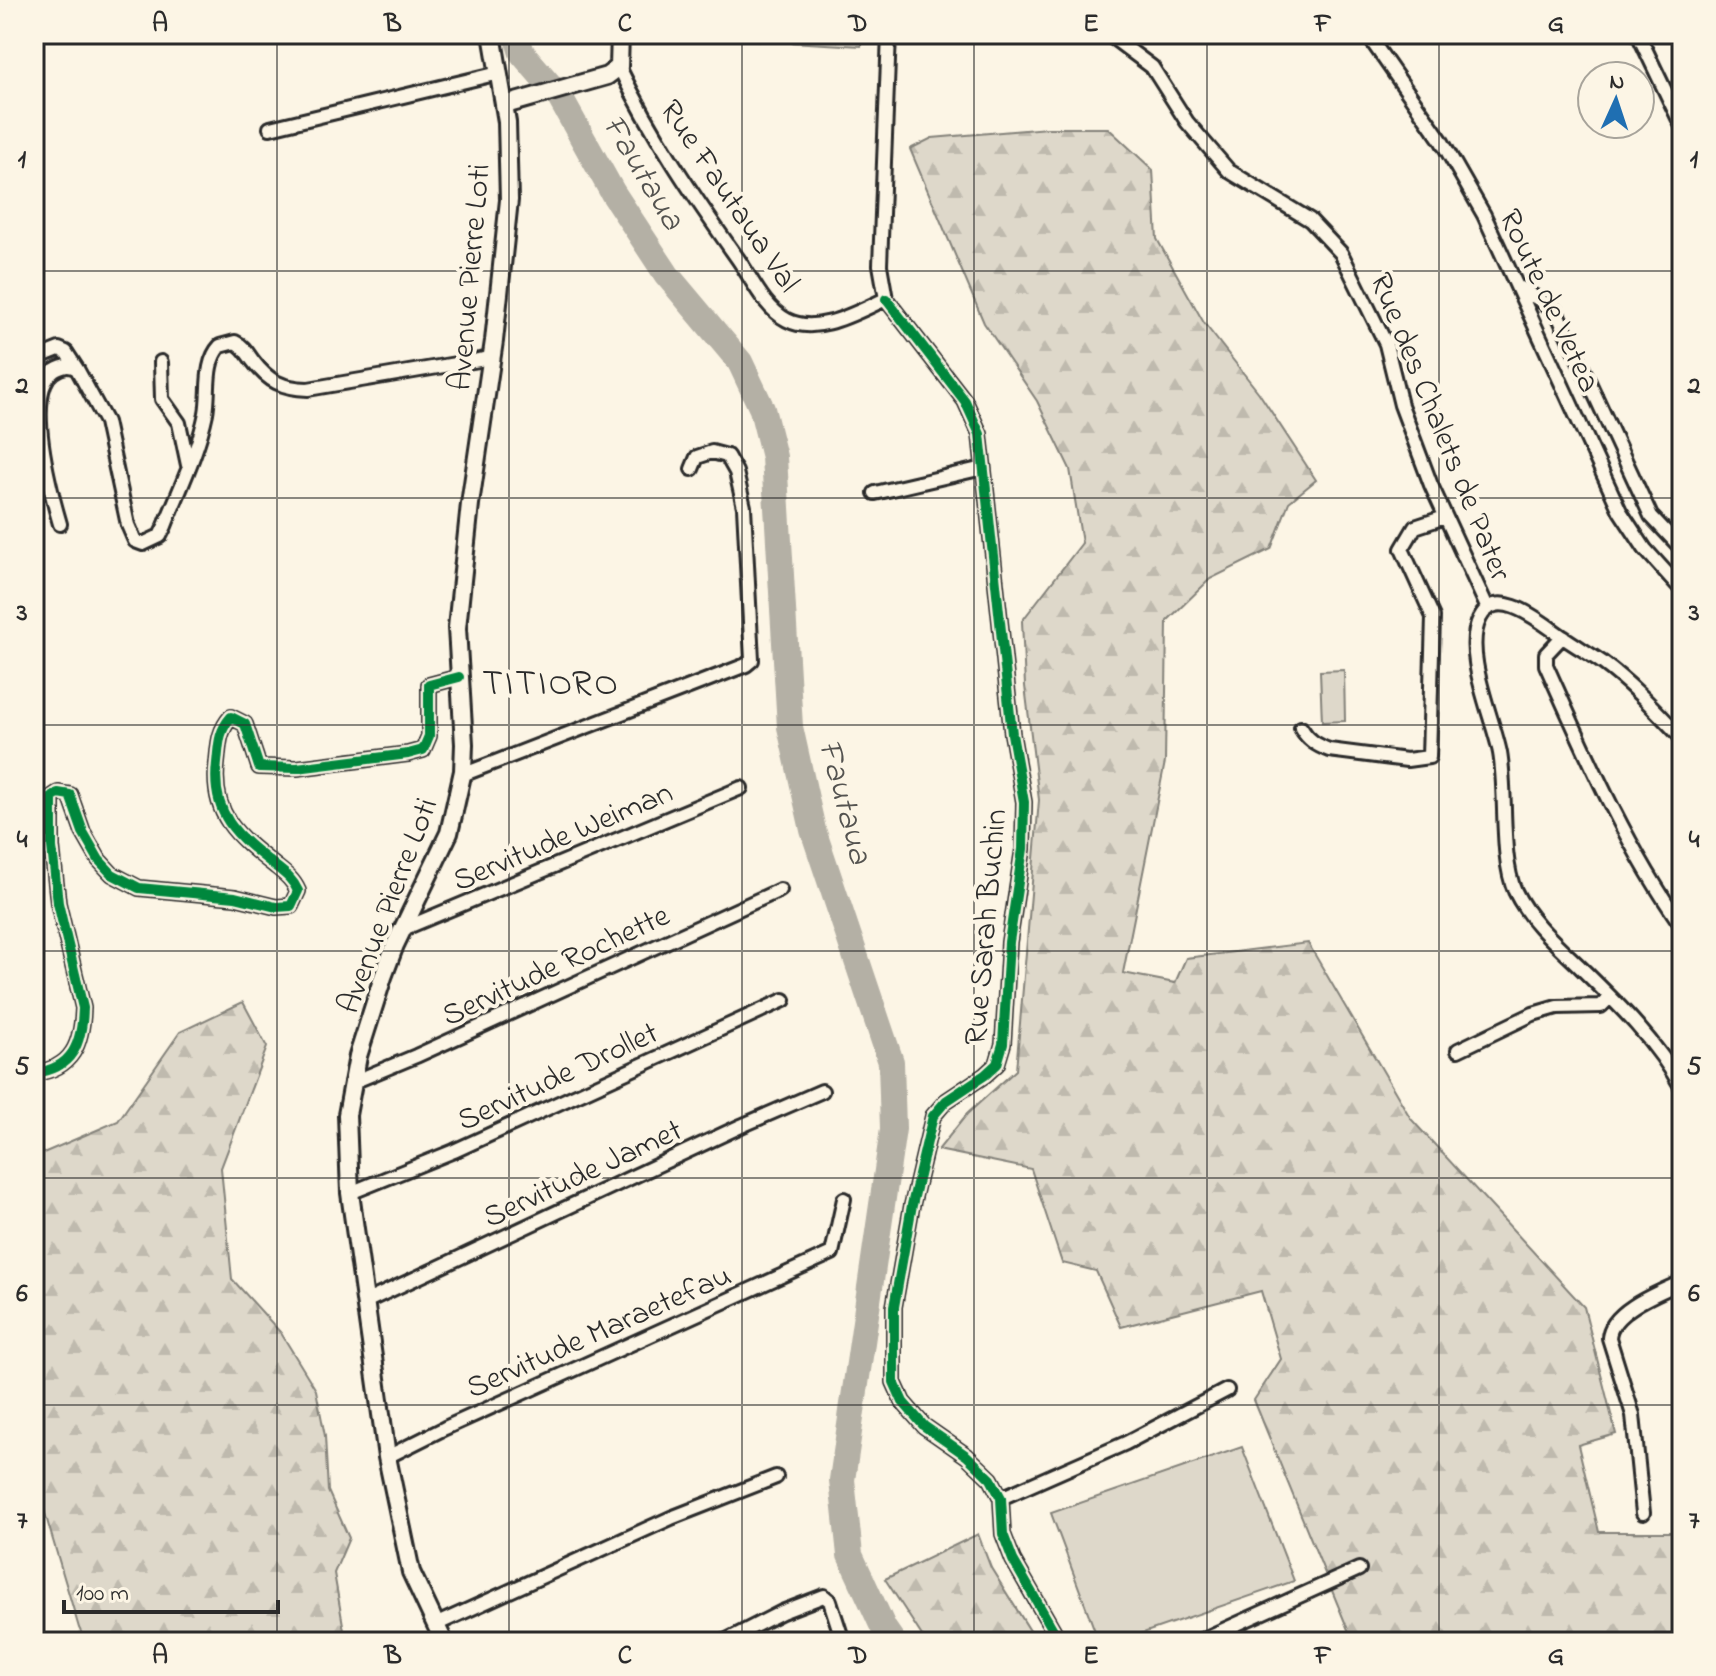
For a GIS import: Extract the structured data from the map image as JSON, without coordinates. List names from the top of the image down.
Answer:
{
  "streets": {
    "main road": ["Avenue Pierre Loti"],
    "street": [
      "Rue Fautaua Val",
      "Route de Vetea",
      "Rue des Chalets de Pater",
      "Servitude Weiman",
      "Rue Sarah Buchin",
      "Servitude Rochette",
      "Servitude Drollet",
      "Servitude Jamet",
      "Servitude Maraetefau"
    ]
  },
  "crossings": [
    ["Rue Fautaua Val", "Rue Sarah Buchin"],
    ["Avenue Pierre Loti", "Servitude Weiman"],
    ["Avenue Pierre Loti", "Servitude Rochette"],
    ["Avenue Pierre Loti", "Servitude Drollet"],
    ["Avenue Pierre Loti", "Servitude Jamet"],
    ["Avenue Pierre Loti", "Servitude Maraetefau"]
  ],
  "districts": ["TITIORO"],
  "water": ["Fautaua"],
  "scale_bar": "100 m",
  "north": "top",
  "grid": {
    "columns": [
      "A",
      "B",
      "C",
      "D",
      "E",
      "F",
      "G"
    ],
    "rows": [
      "1",
      "2",
      "3",
      "4",
      "5",
      "6",
      "7"
    ]
  }
}
